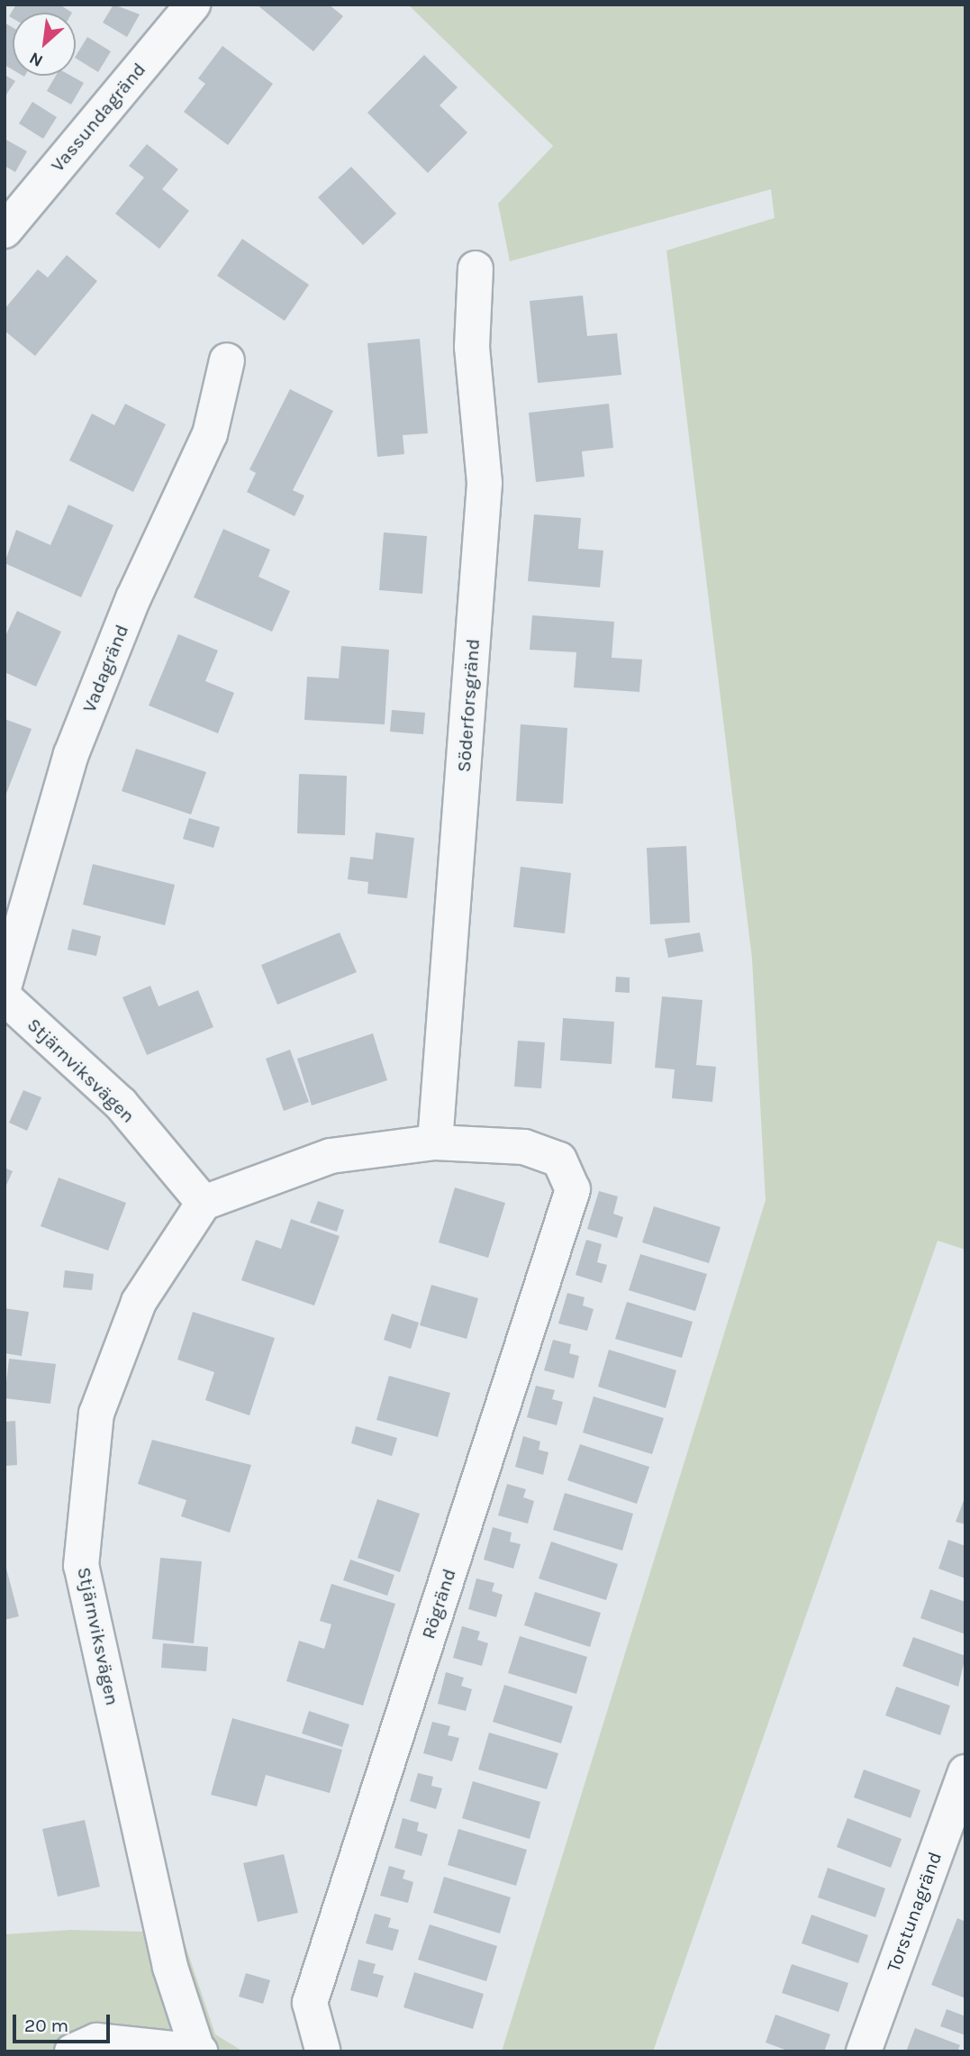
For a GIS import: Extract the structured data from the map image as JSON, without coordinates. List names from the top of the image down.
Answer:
{
  "streets": {
    "street": [
      "Vassundagränd",
      "Vadagränd",
      "Söderforsgränd",
      "Stjärnviksvägen",
      "Rögränd",
      "Torstunagränd"
    ]
  },
  "crossings": [
    ["Söderforsgränd", "Rögränd"]
  ],
  "scale_bar": "20 m",
  "north": "bottom left"
}
